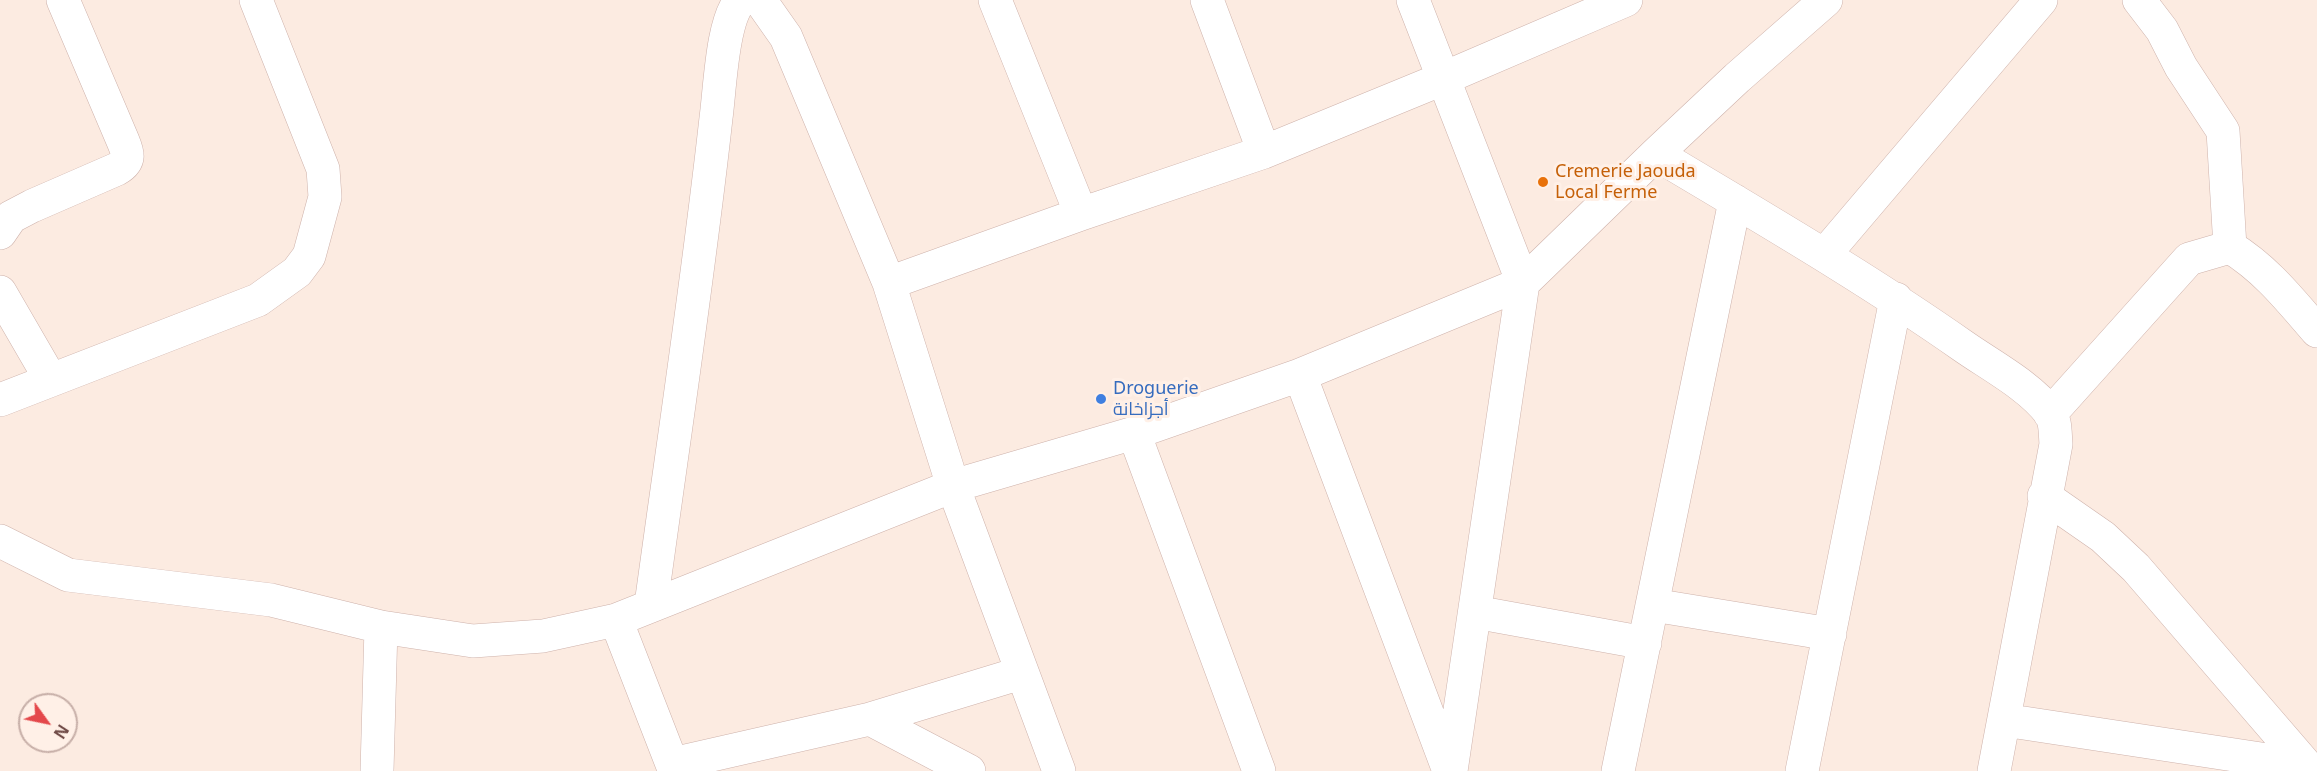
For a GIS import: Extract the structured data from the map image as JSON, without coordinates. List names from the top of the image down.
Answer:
{
  "places": ["Cremerie Jaouda Local Ferme", "Droguerie أجزاخانة"],
  "north": "bottom right"
}
